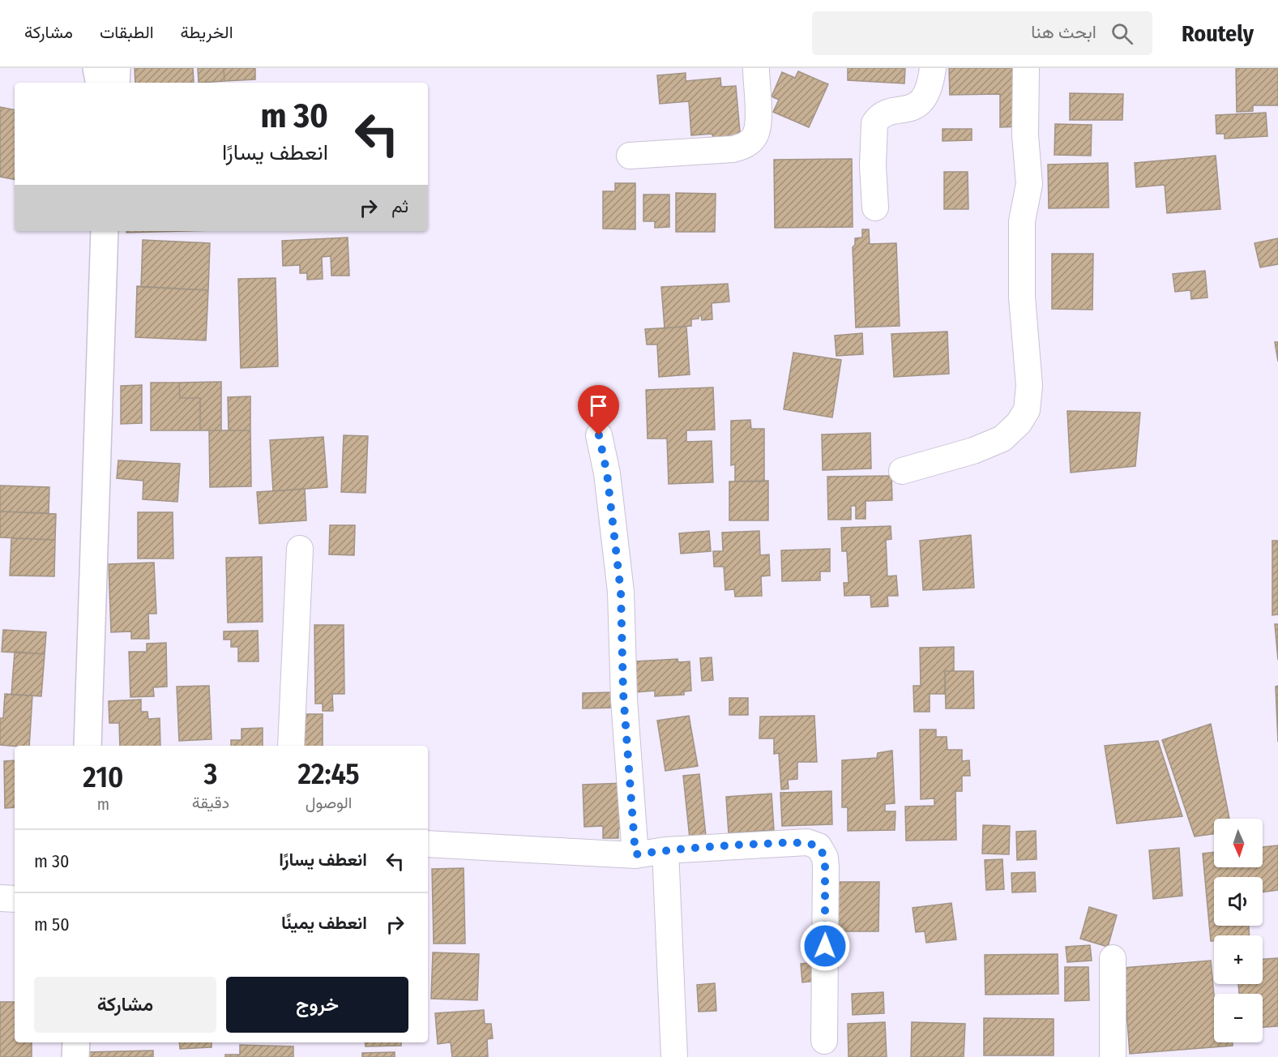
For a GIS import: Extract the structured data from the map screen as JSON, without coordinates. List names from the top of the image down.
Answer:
{
  "north": "bottom",
  "page": {
    "header": "Routely",
    "search": "ابحث هنا",
    "nav": ["الخريطة", "الطبقات", "مشاركة"],
    "turn": ["30 m", "انعطف يسارًا"],
    "then": "ثم",
    "eta": [
      "22:45",
      "الوصول",
      "3",
      "دقيقة",
      "210",
      "m"
    ],
    "map_buttons": ["+", "−"],
    "list": [
      {
        "name": "انعطف يسارًا",
        "value": "30 m"
      },
      {
        "name": "انعطف يمينًا",
        "value": "50 m"
      }
    ],
    "buttons": ["خروج", "مشاركة"]
  }
}
